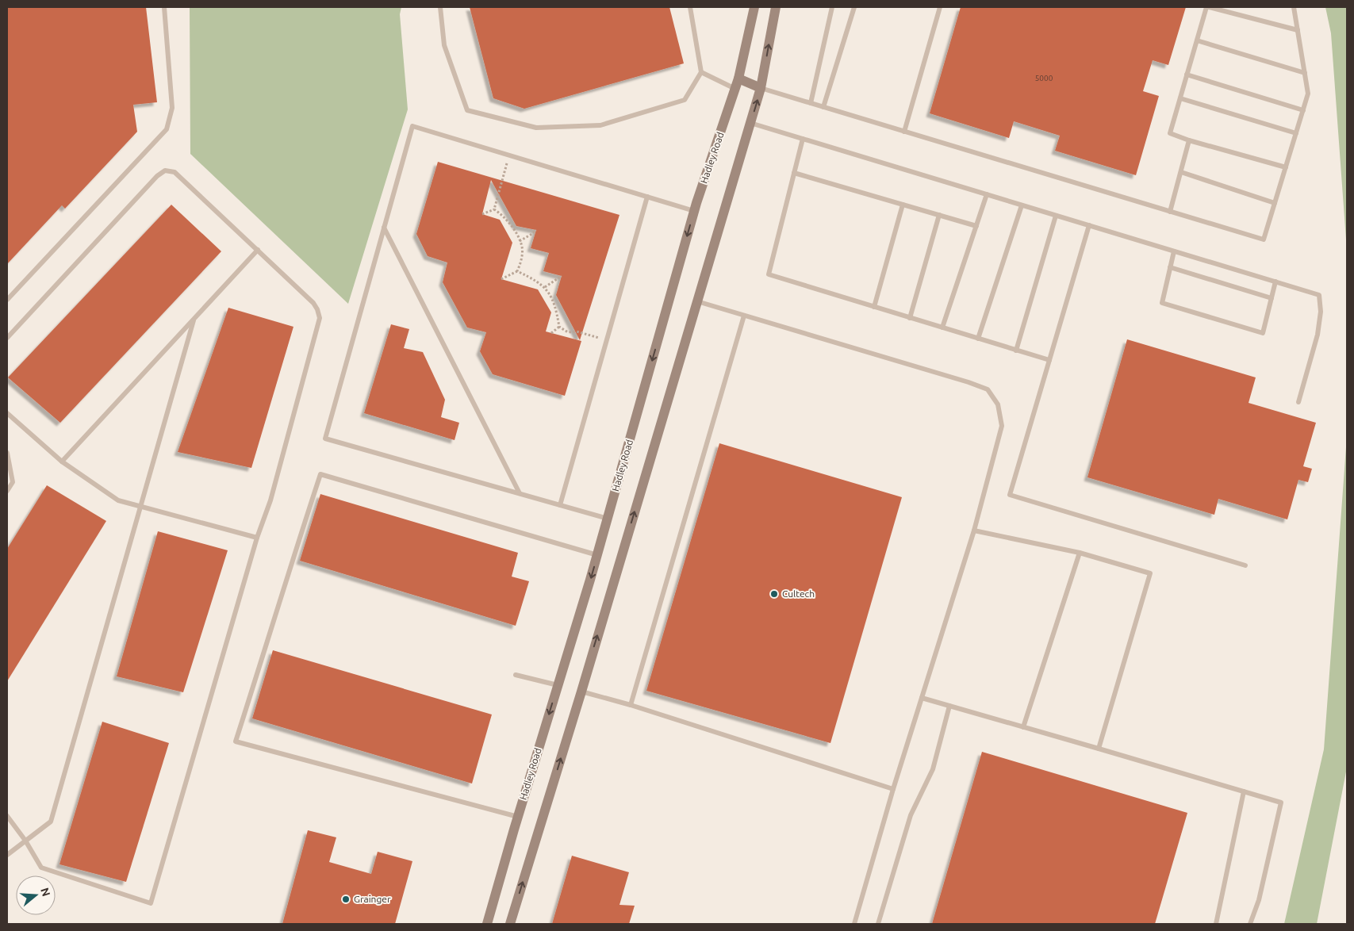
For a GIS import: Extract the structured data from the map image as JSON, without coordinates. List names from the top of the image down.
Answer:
{
  "streets": {
    "main road": ["Hadley Road"]
  },
  "places": ["Cultech", "Grainger"],
  "house_numbers": ["5000"],
  "north": "right"
}
